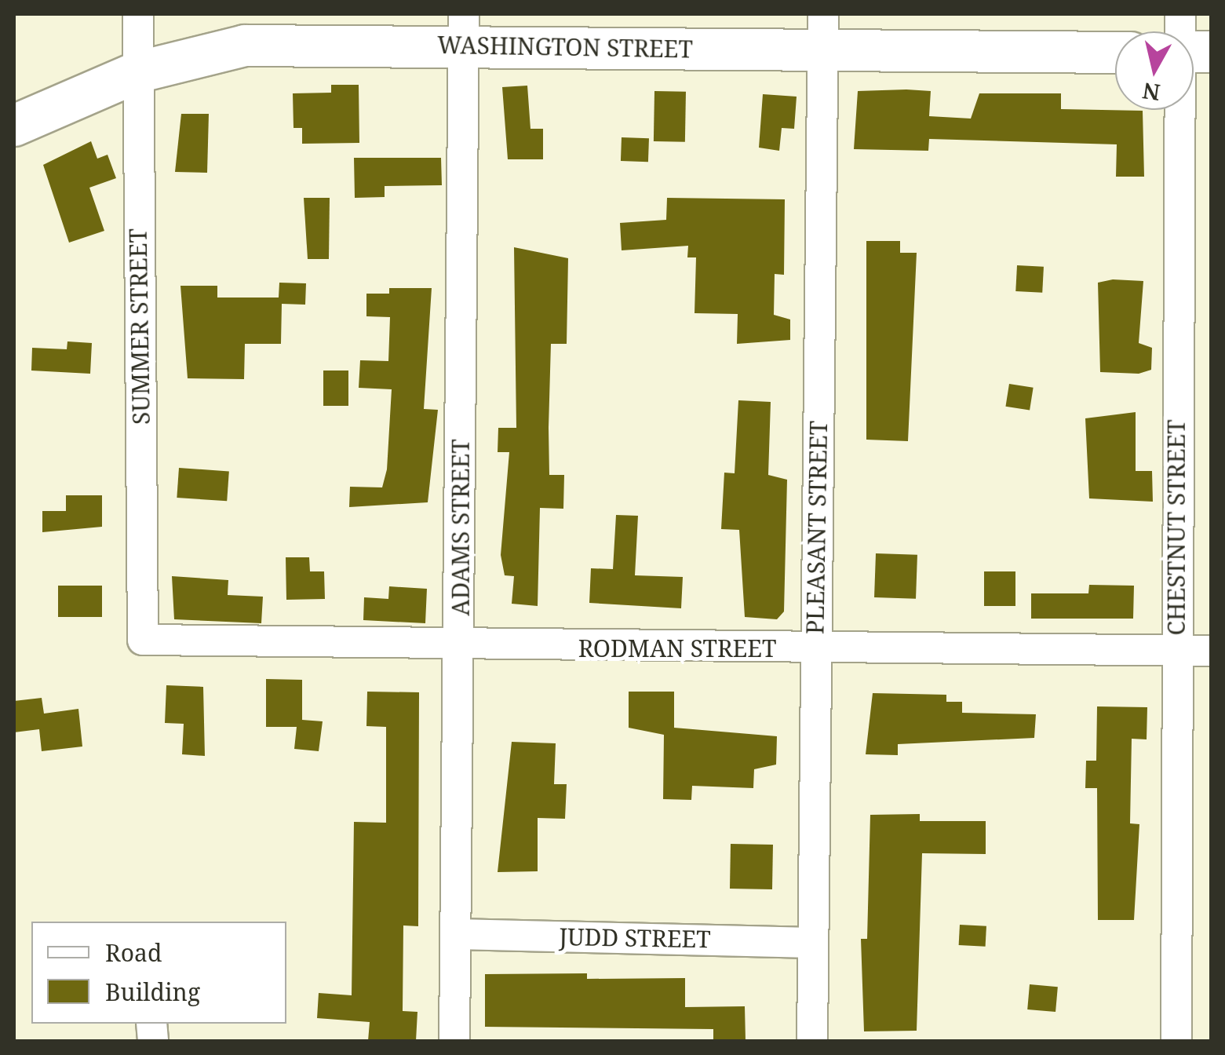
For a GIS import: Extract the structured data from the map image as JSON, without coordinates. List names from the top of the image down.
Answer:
{
  "streets": {
    "main road": ["WASHINGTON STREET"],
    "street": [
      "SUMMER STREET",
      "ADAMS STREET",
      "PLEASANT STREET",
      "CHESTNUT STREET",
      "RODMAN STREET",
      "JUDD STREET"
    ]
  },
  "crossings": [
    ["WASHINGTON STREET", "SUMMER STREET"],
    ["WASHINGTON STREET", "ADAMS STREET"],
    ["WASHINGTON STREET", "PLEASANT STREET"],
    ["SUMMER STREET", "RODMAN STREET"],
    ["ADAMS STREET", "RODMAN STREET"],
    ["ADAMS STREET", "JUDD STREET"],
    ["PLEASANT STREET", "RODMAN STREET"],
    ["PLEASANT STREET", "JUDD STREET"],
    ["CHESTNUT STREET", "RODMAN STREET"]
  ],
  "legend": ["Road", "Building"],
  "north": "bottom"
}
